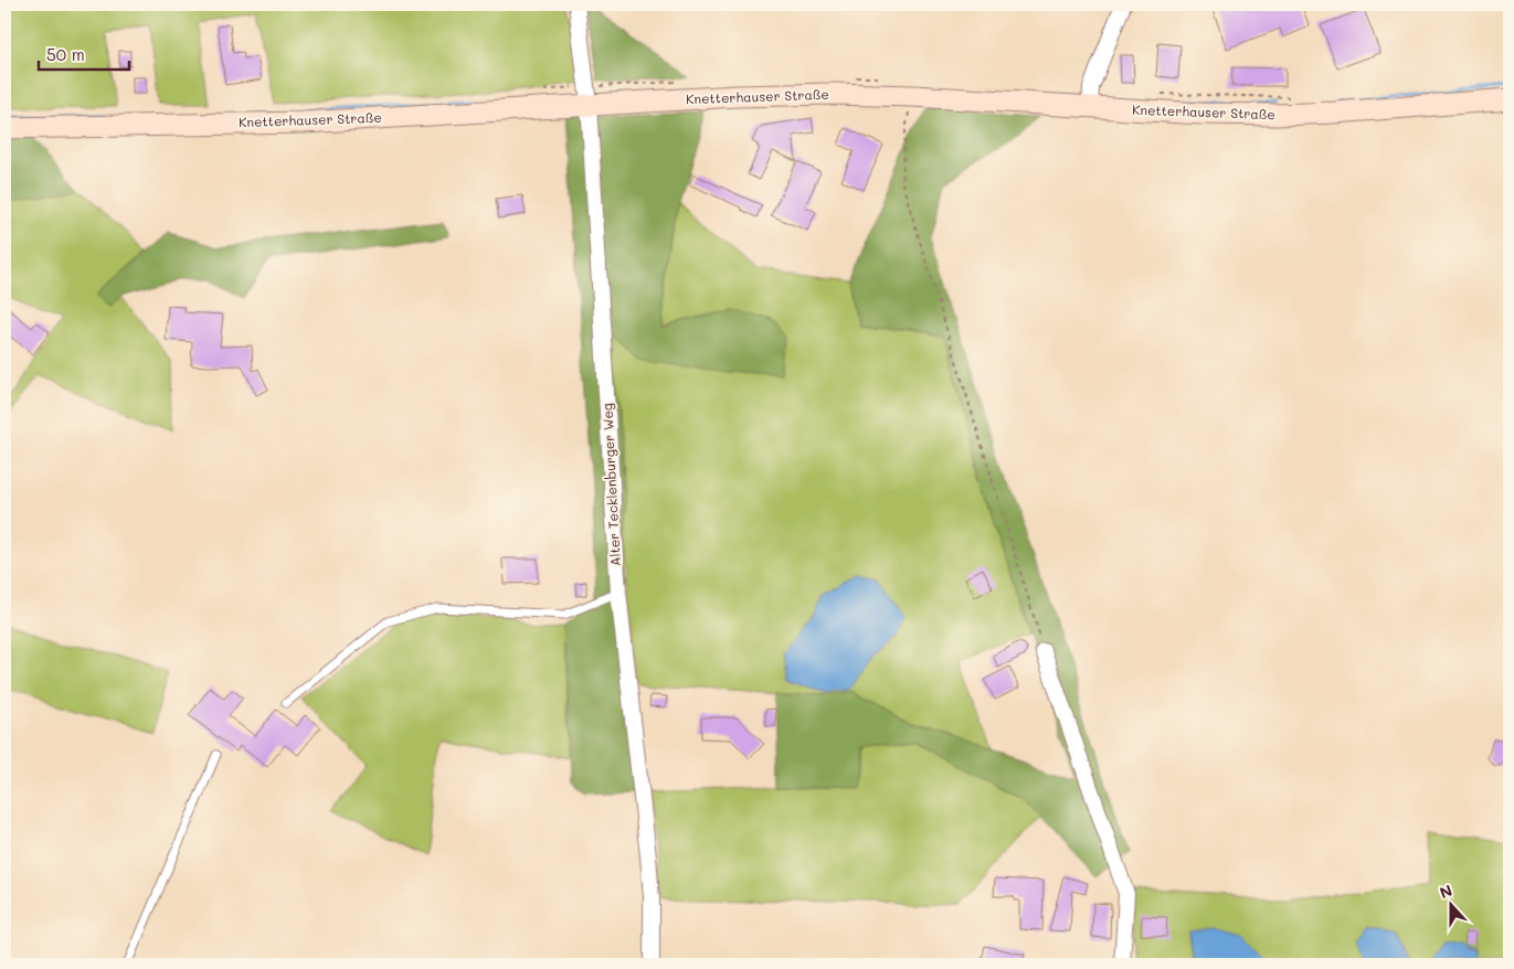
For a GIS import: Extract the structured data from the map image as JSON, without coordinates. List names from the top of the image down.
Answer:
{
  "streets": {
    "street": ["Knetterhauser Straße", "Alter Tecklenburger Weg"]
  },
  "crossings": [
    ["Knetterhauser Straße", "Alter Tecklenburger Weg"]
  ],
  "scale_bar": "50 m",
  "north": "top"
}
